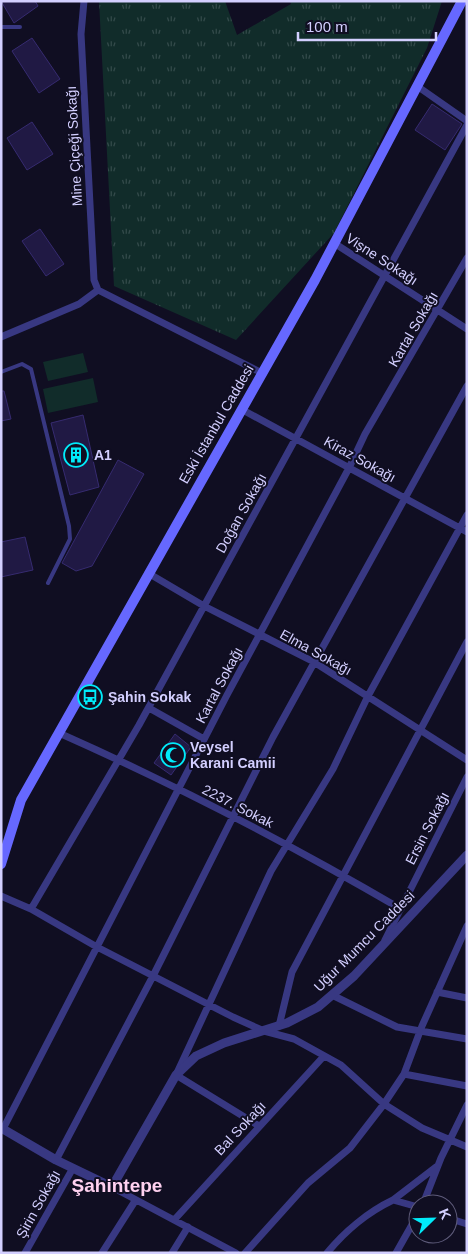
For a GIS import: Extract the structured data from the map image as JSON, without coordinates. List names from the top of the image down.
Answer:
{
  "streets": {
    "main road": ["Eski İstanbul Caddesi"],
    "street": [
      "Mine Çiçeği Sokağı",
      "Vişne Sokağı",
      "Kartal Sokağı",
      "Kiraz Sokağı",
      "Doğan Sokağı",
      "Elma Sokağı",
      "2237. Sokak",
      "Ersin Sokağı",
      "Uğur Mumcu Caddesi",
      "Bal Sokağı",
      "Şirin Sokağı"
    ]
  },
  "crossings": [
    ["Vişne Sokağı", "Kartal Sokağı"],
    ["Vişne Sokağı", "Eski İstanbul Caddesi"],
    ["Vişne Sokağı", "Doğan Sokağı"],
    ["Kartal Sokağı", "Kiraz Sokağı"],
    ["Kartal Sokağı", "Elma Sokağı"],
    ["Kartal Sokağı", "2237. Sokak"],
    ["Eski İstanbul Caddesi", "Kiraz Sokağı"],
    ["Eski İstanbul Caddesi", "Elma Sokağı"],
    ["Eski İstanbul Caddesi", "2237. Sokak"],
    ["Kiraz Sokağı", "Doğan Sokağı"],
    ["Doğan Sokağı", "Elma Sokağı"],
    ["Doğan Sokağı", "2237. Sokak"],
    ["2237. Sokak", "Ersin Sokağı"],
    ["Ersin Sokağı", "Uğur Mumcu Caddesi"]
  ],
  "districts": ["Şahintepe"],
  "places": {
    "building": ["A1"],
    "bus stop": ["Şahin Sokak"],
    "mosque": ["Veysel Karani Camii"]
  },
  "scale_bar": "100 m",
  "north": "top right"
}
